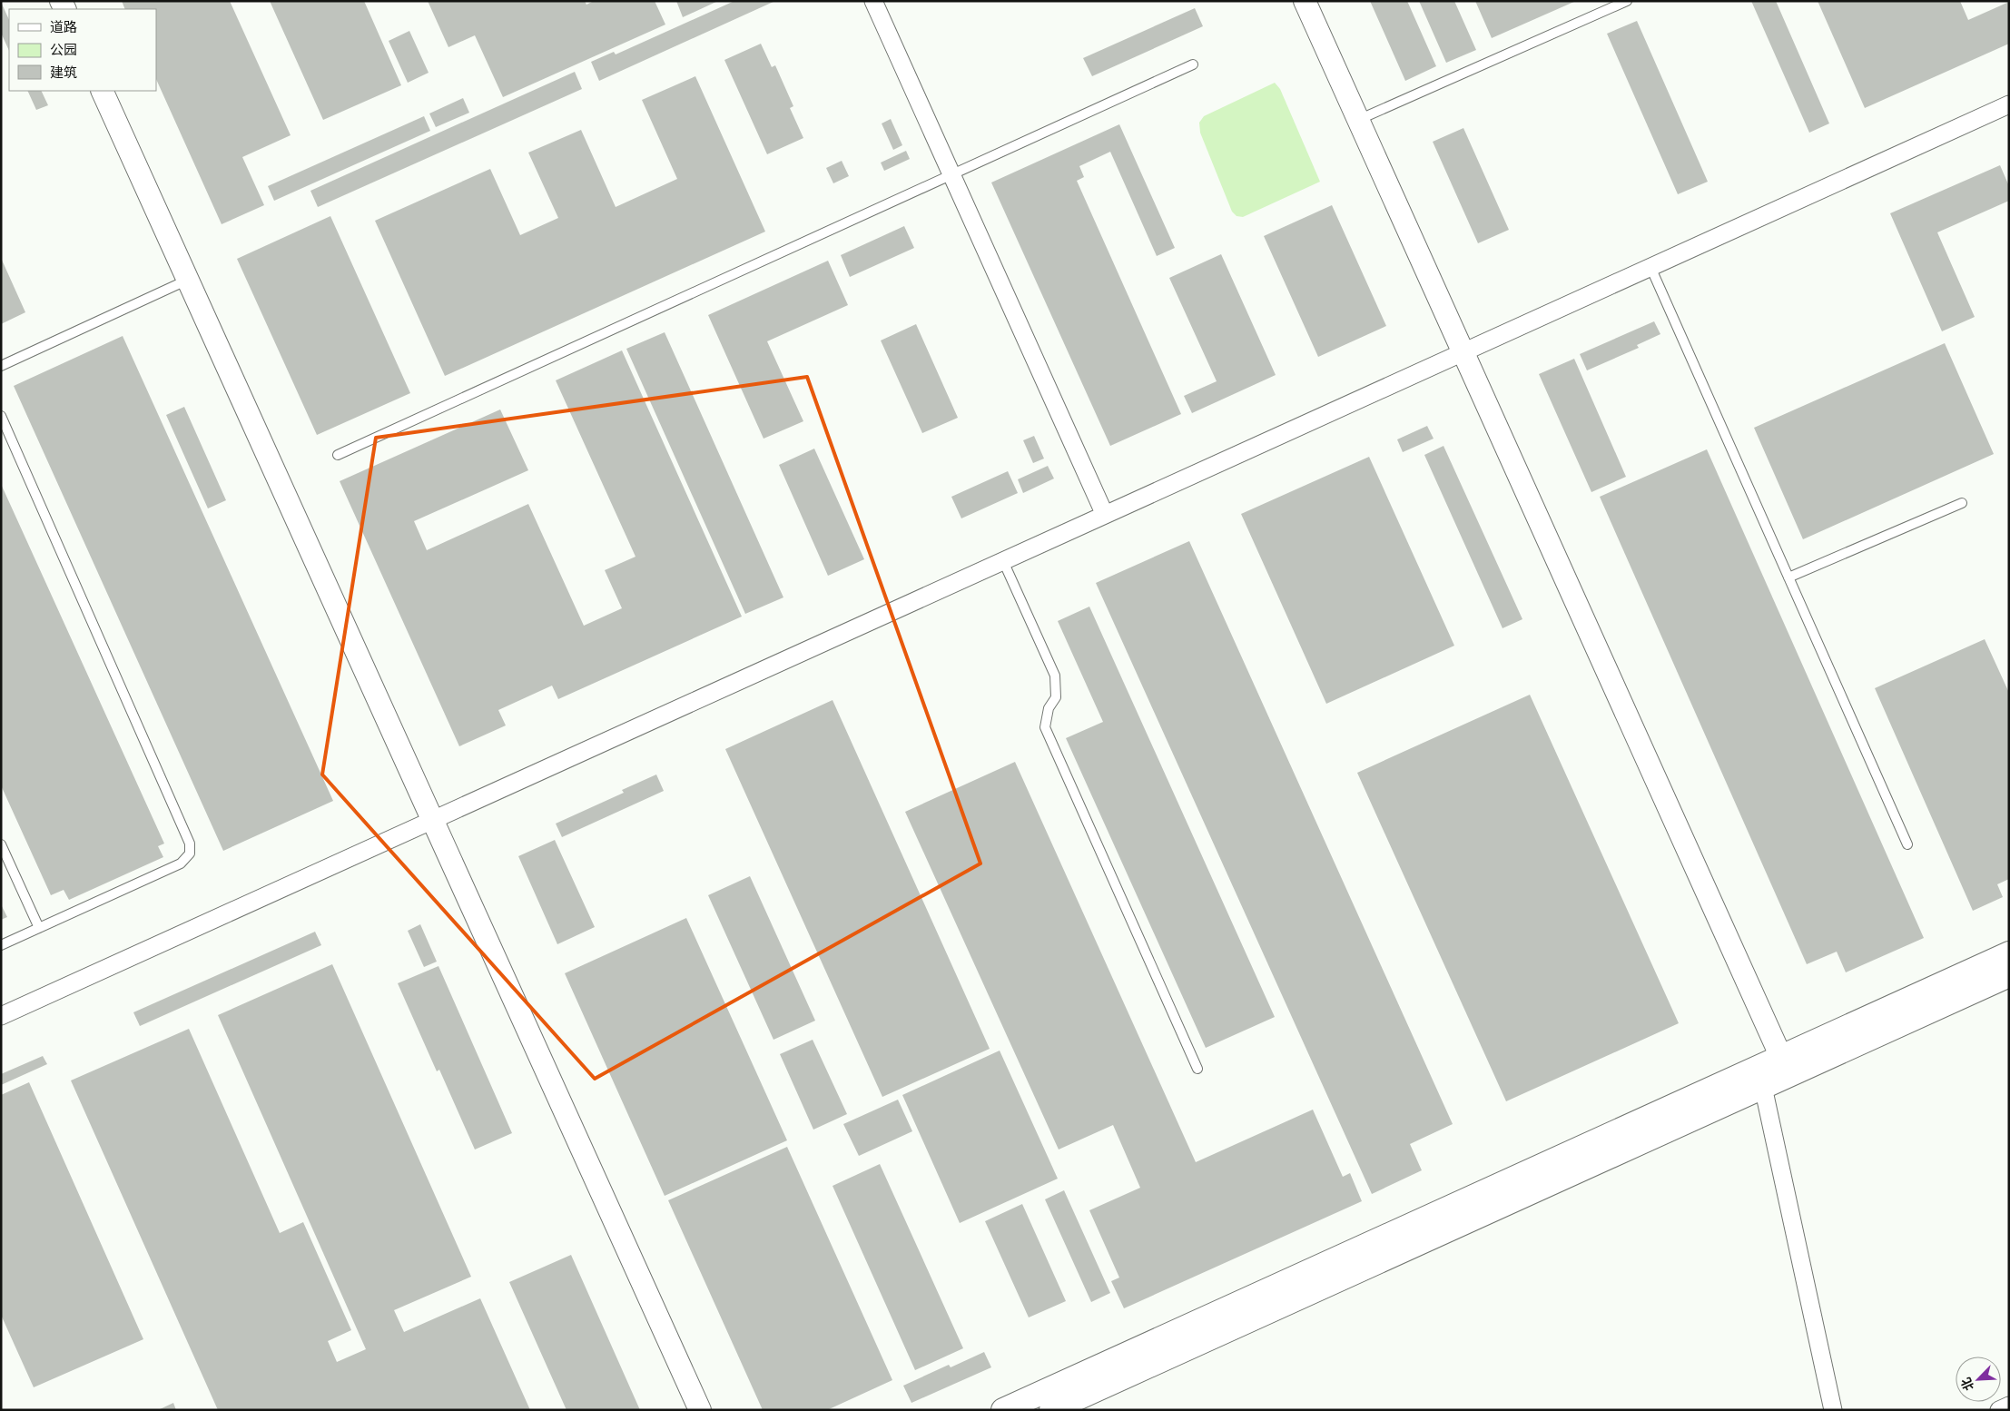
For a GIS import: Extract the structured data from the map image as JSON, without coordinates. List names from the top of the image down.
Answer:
{
  "legend": ["道路", "公园", "建筑"],
  "north": "bottom left"
}
